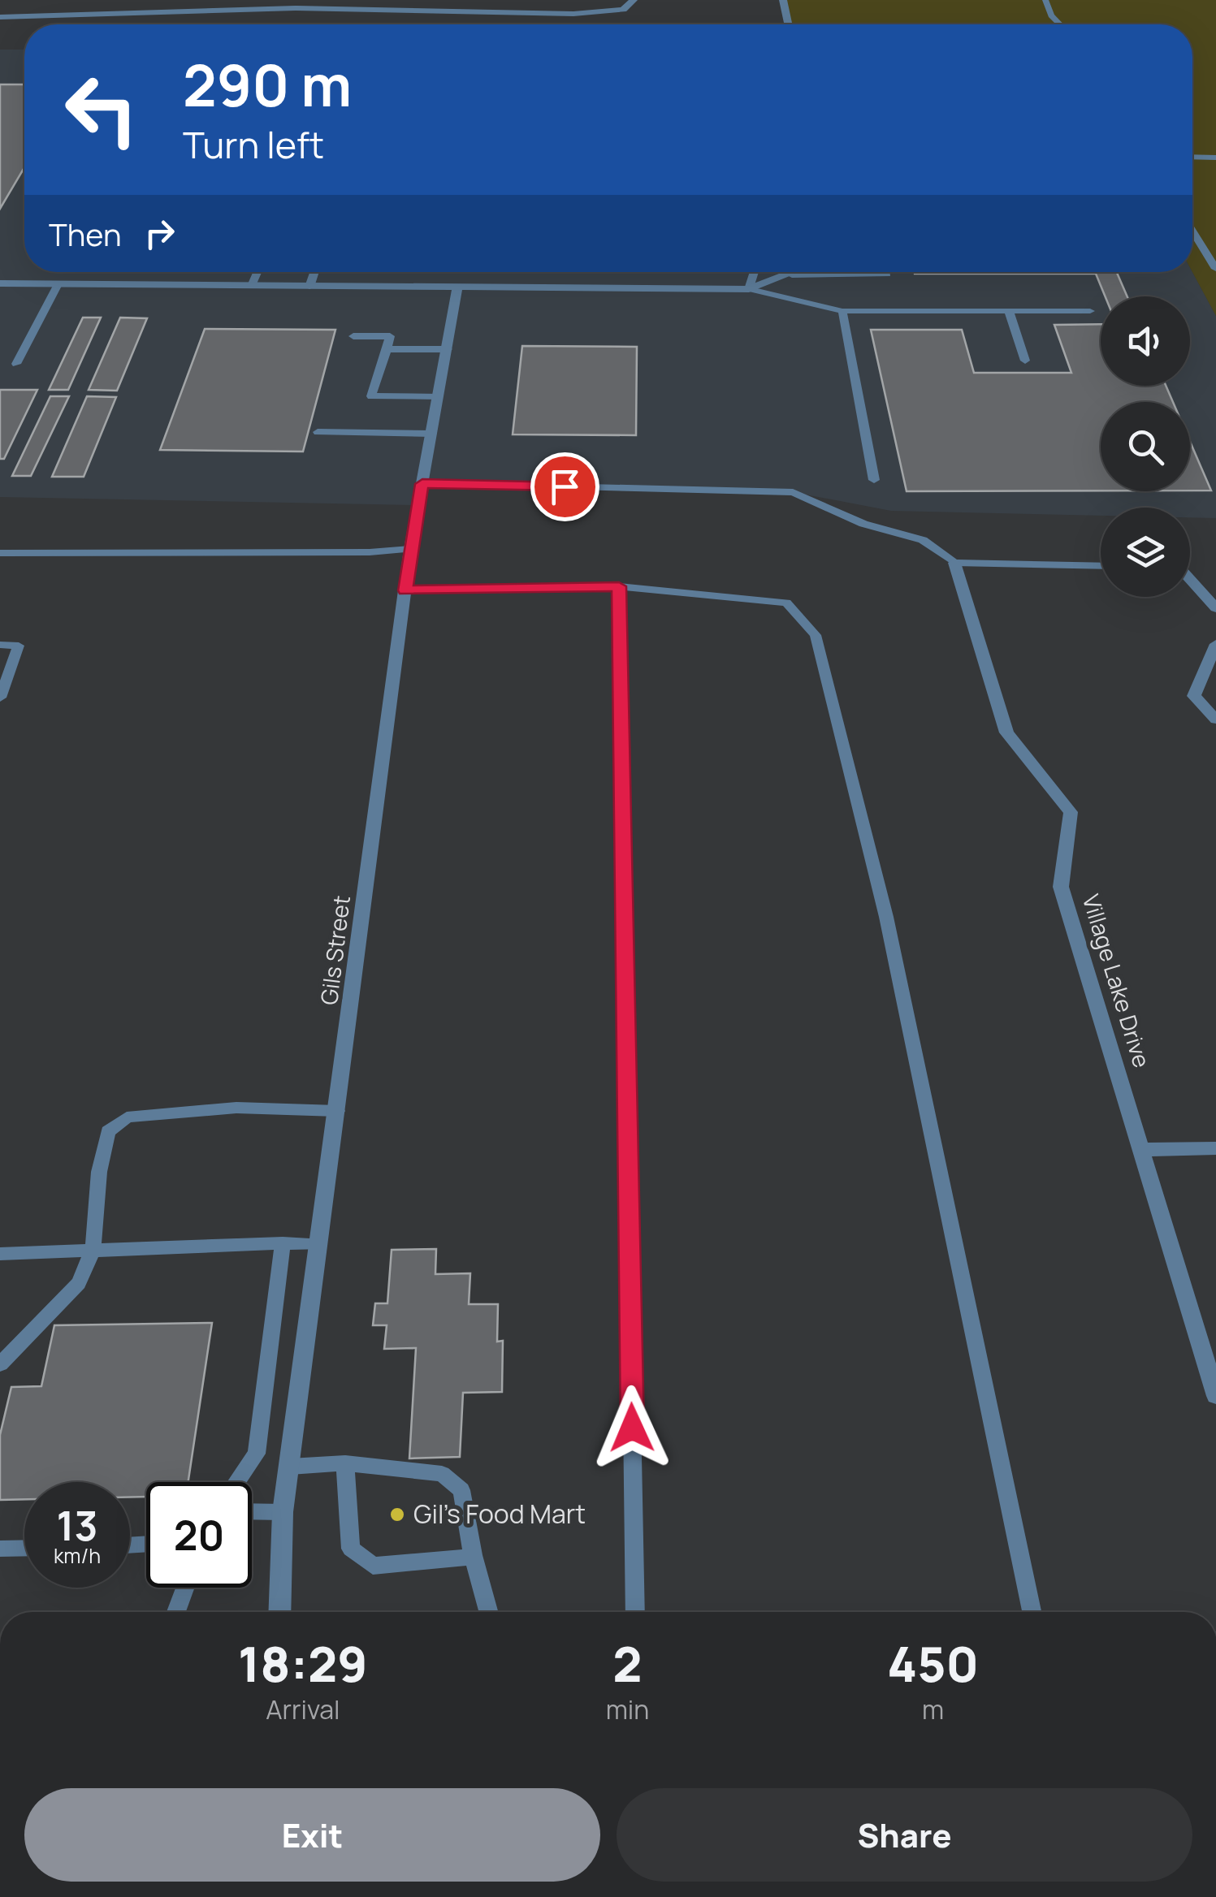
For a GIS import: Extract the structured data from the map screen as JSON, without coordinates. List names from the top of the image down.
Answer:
{
  "streets": {
    "street": ["Gils Street", "Village Lake Drive"]
  },
  "places": ["Gil's Food Mart"],
  "page": {
    "turn": ["290 m", "Turn left"],
    "then": "Then",
    "speed": "13 km/h",
    "limit": "20",
    "eta": [
      "18:29",
      "Arrival",
      "2",
      "min",
      "450",
      "m"
    ],
    "buttons": ["Exit", "Share"]
  }
}
